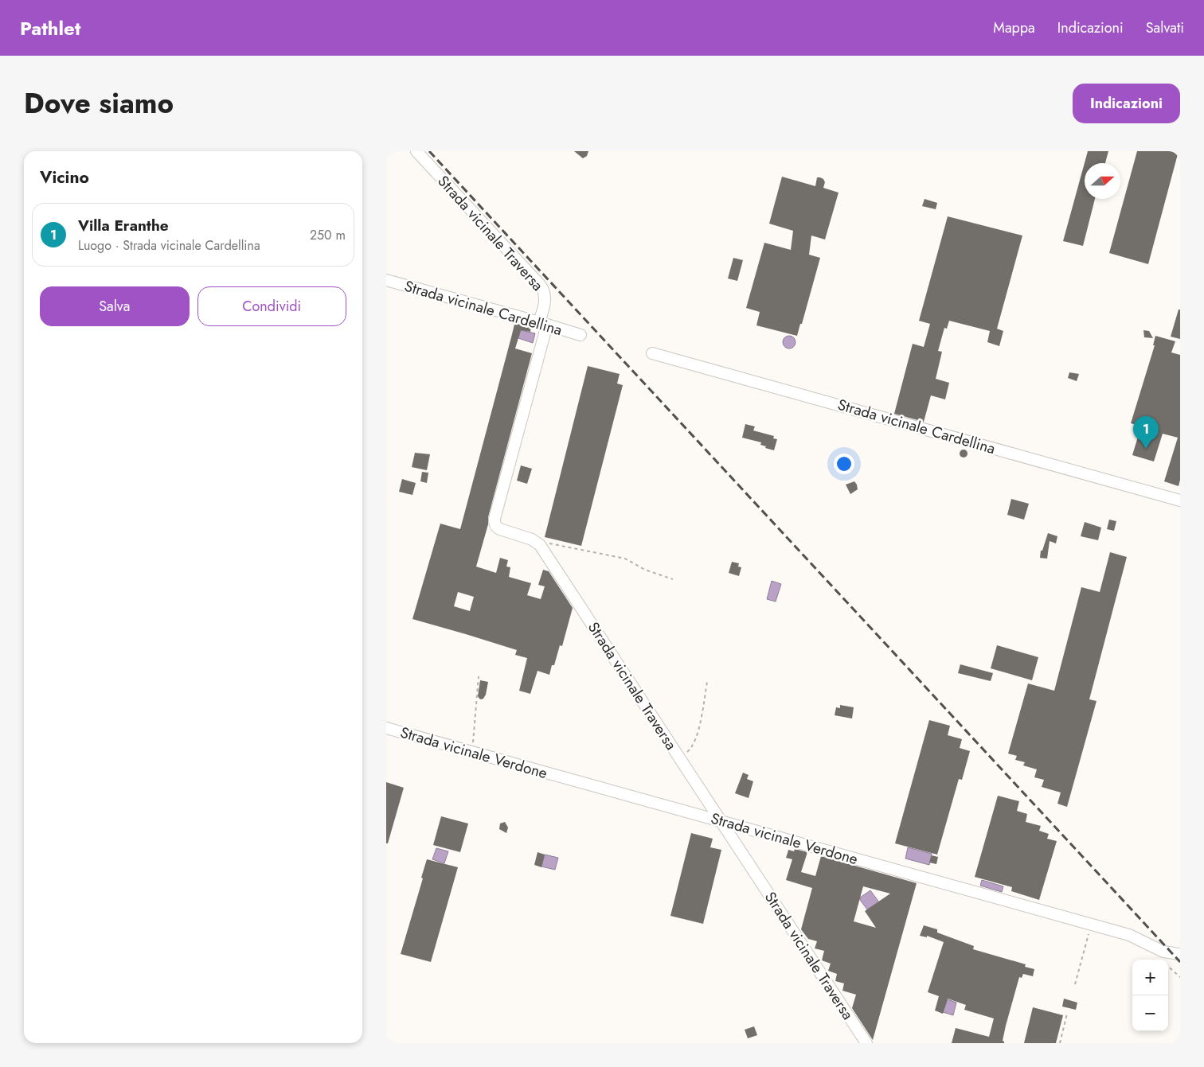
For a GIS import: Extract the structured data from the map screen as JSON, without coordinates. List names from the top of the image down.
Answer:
{
  "streets": {
    "street": ["Strada vicinale Traversa", "Strada vicinale Cardellina", "Strada vicinale Verdone"]
  },
  "crossings": [
    ["Strada vicinale Traversa", "Strada vicinale Cardellina"],
    ["Strada vicinale Traversa", "Strada vicinale Verdone"]
  ],
  "north": "right",
  "page": {
    "header": "Pathlet",
    "nav": ["Mappa", "Indicazioni", "Salvati"],
    "title": "Dove siamo",
    "buttons": [
      "Indicazioni",
      ["Salva", "Condividi"]
    ],
    "heading": "Vicino",
    "list": [
      {
        "mark": "1",
        "name": "Villa Eranthe",
        "note": "Luogo · Strada vicinale Cardellina",
        "value": "250 m"
      }
    ],
    "pins": "1",
    "map_buttons": ["+", "−"]
  }
}
